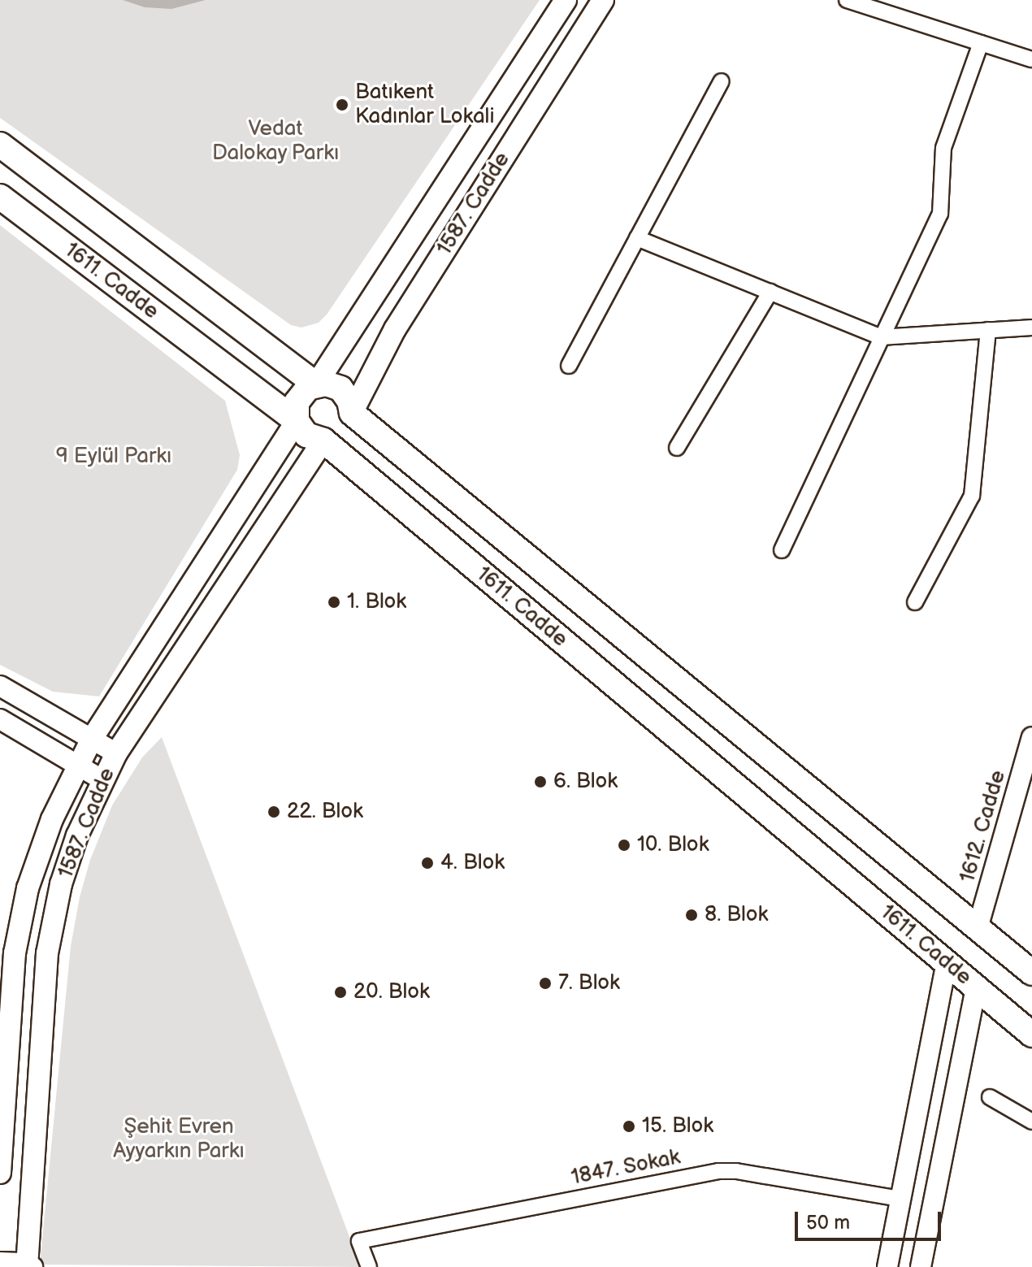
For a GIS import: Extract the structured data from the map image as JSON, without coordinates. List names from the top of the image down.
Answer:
{
  "streets": {
    "main road": ["1587. Cadde", "1611. Cadde"],
    "street": ["1612. Cadde", "1847. Sokak"]
  },
  "crossings": [
    ["1587. Cadde", "1611. Cadde"],
    ["1611. Cadde", "1612. Cadde"]
  ],
  "parks": ["Vedat Dalokay Parkı", "9 Eylül Parkı", "Şehit Evren Ayyarkın Parkı"],
  "places": [
    "Batıkent Kadınlar Lokali",
    "1. Blok",
    "6. Blok",
    "22. Blok",
    "10. Blok",
    "4. Blok",
    "8. Blok",
    "7. Blok",
    "20. Blok",
    "15. Blok"
  ],
  "scale_bar": "50 m"
}
